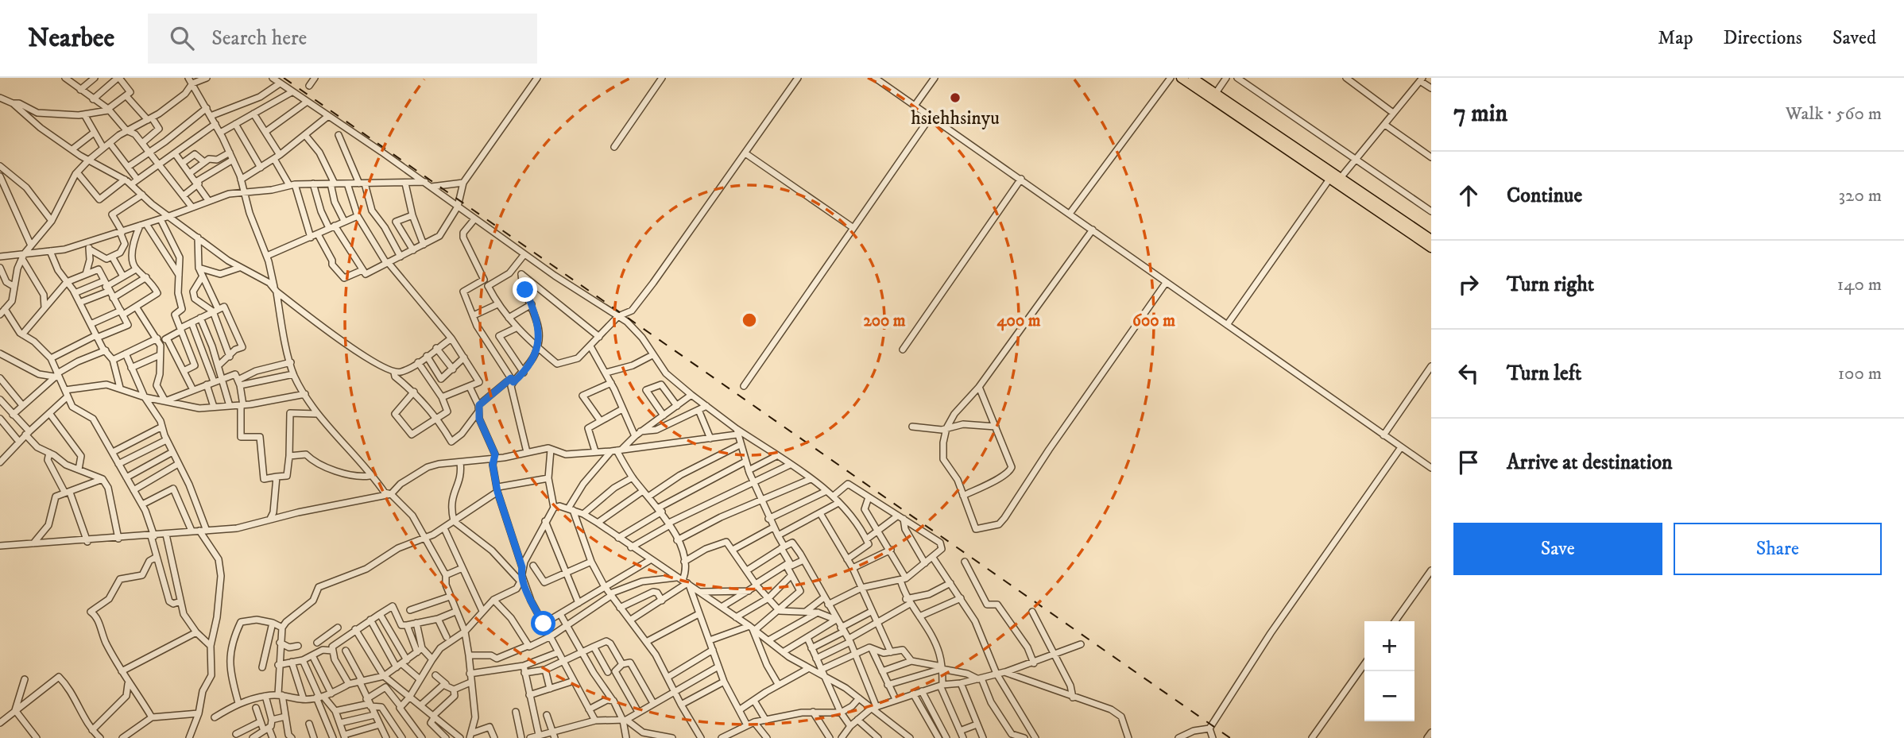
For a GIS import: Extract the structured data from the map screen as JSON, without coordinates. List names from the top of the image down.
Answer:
{
  "places": ["hsiehhsinyu"],
  "page": {
    "header": "Nearbee",
    "search": "Search here",
    "nav": ["Map", "Directions", "Saved"],
    "heading": ["7 min", "Walk · 560 m"],
    "list": [
      ["Continue", "320 m"],
      ["Turn right", "140 m"],
      ["Turn left", "100 m"],
      "Arrive at destination"
    ],
    "buttons": ["Save", "Share"],
    "map_buttons": ["+", "−"]
  },
  "rings": ["200 m", "400 m", "600 m"]
}
